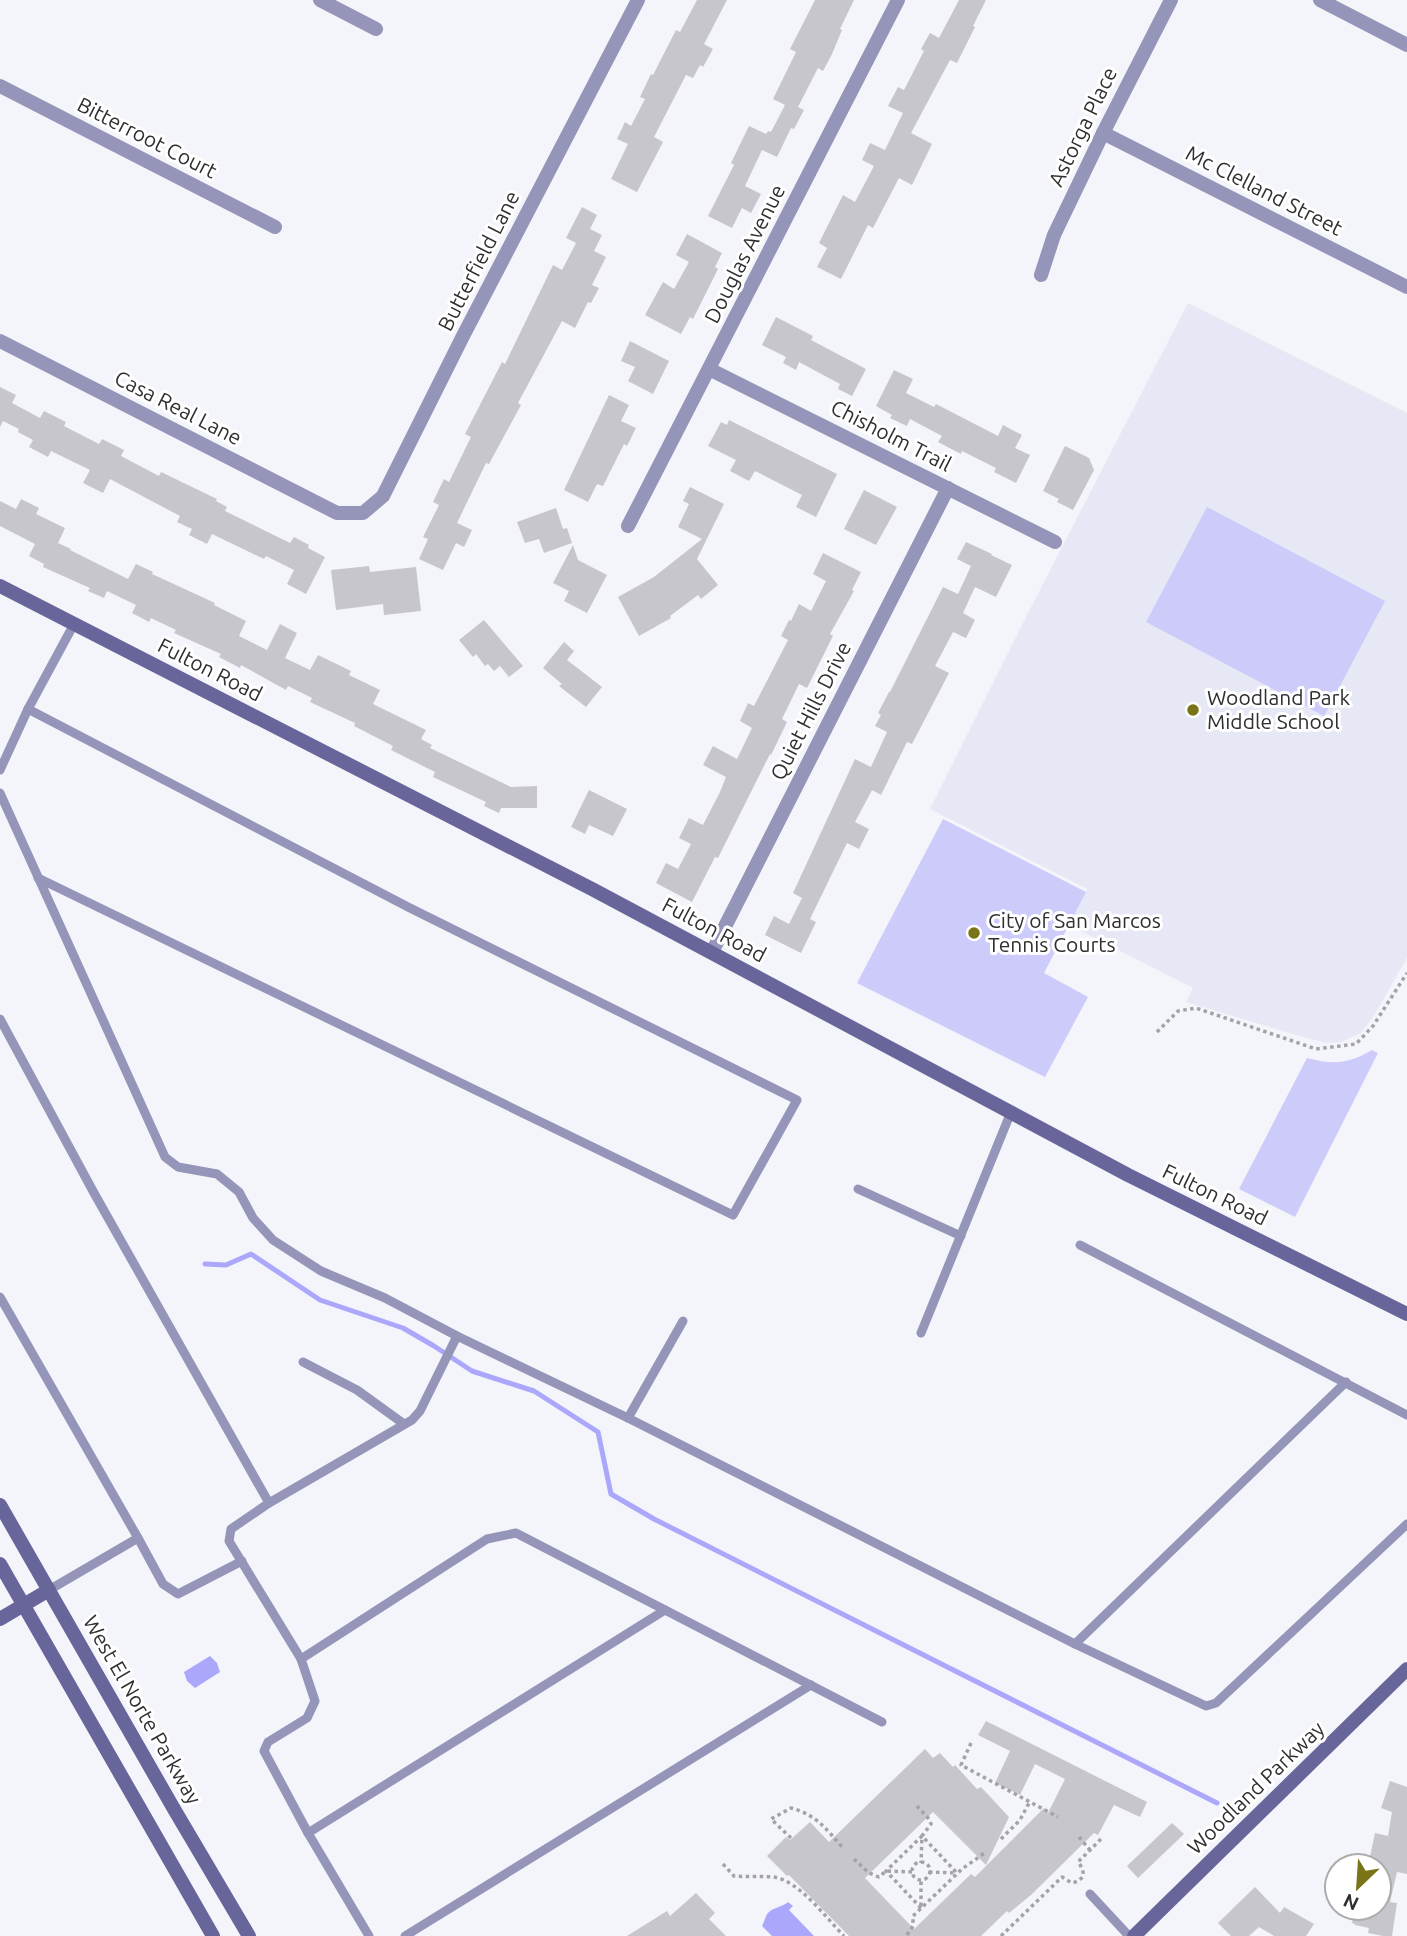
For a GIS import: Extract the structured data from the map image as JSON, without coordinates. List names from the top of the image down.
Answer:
{
  "streets": {
    "street": [
      "Astorga Place",
      "Bitterroot Court",
      "Mc Clelland Street",
      "Douglas Avenue",
      "Butterfield Lane",
      "Casa Real Lane",
      "Chisholm Trail",
      "Fulton Road",
      "Quiet Hills Drive",
      "West El Norte Parkway",
      "Woodland Parkway"
    ]
  },
  "crossings": [
    ["Astorga Place", "Mc Clelland Street"],
    ["Douglas Avenue", "Chisholm Trail"],
    ["Butterfield Lane", "Casa Real Lane"],
    ["Chisholm Trail", "Quiet Hills Drive"],
    ["Fulton Road", "Quiet Hills Drive"]
  ],
  "places": ["Woodland Park Middle School", "City of San Marcos Tennis Courts"],
  "north": "bottom left"
}
